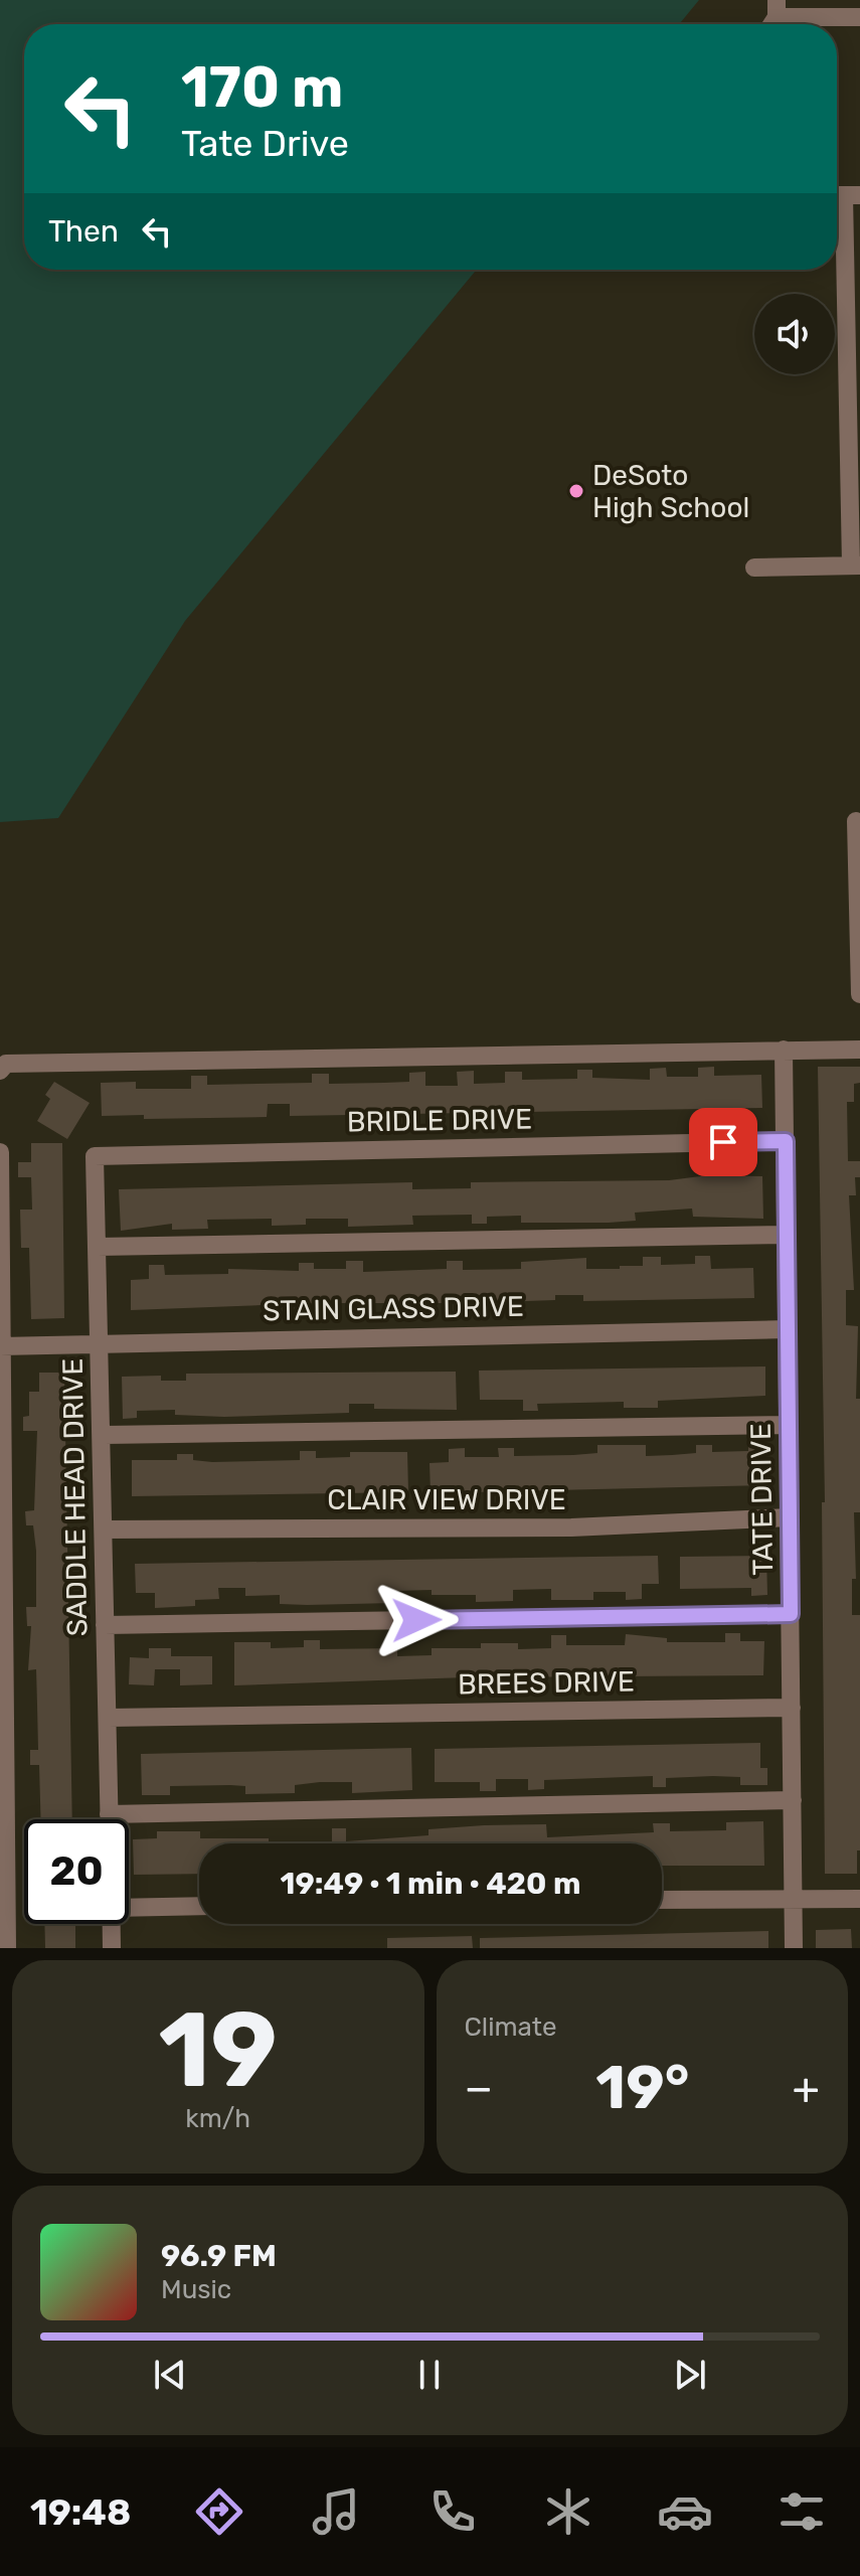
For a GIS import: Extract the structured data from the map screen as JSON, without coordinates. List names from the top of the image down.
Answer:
{
  "streets": {
    "street": [
      "BRIDLE DRIVE",
      "STAIN GLASS DRIVE",
      "SADDLE HEAD DRIVE",
      "CLAIR VIEW DRIVE",
      "TATE DRIVE",
      "BREES DRIVE"
    ]
  },
  "crossings": [
    ["BRIDLE DRIVE", "SADDLE HEAD DRIVE"],
    ["BRIDLE DRIVE", "TATE DRIVE"],
    ["STAIN GLASS DRIVE", "SADDLE HEAD DRIVE"],
    ["STAIN GLASS DRIVE", "TATE DRIVE"],
    ["SADDLE HEAD DRIVE", "CLAIR VIEW DRIVE"],
    ["SADDLE HEAD DRIVE", "BREES DRIVE"],
    ["CLAIR VIEW DRIVE", "TATE DRIVE"],
    ["TATE DRIVE", "BREES DRIVE"]
  ],
  "places": ["DeSoto High School"],
  "page": {
    "turn": ["170 m", "Tate Drive"],
    "then": "Then",
    "limit": "20",
    "trip": "19:49 · 1 min · 420 m",
    "tile": [
      ["19", "km/h"],
      "Climate"
    ],
    "heat": ["−", "19°", "+"],
    "song": ["96.9 FM", "Music"],
    "tabs": "19:48"
  }
}
